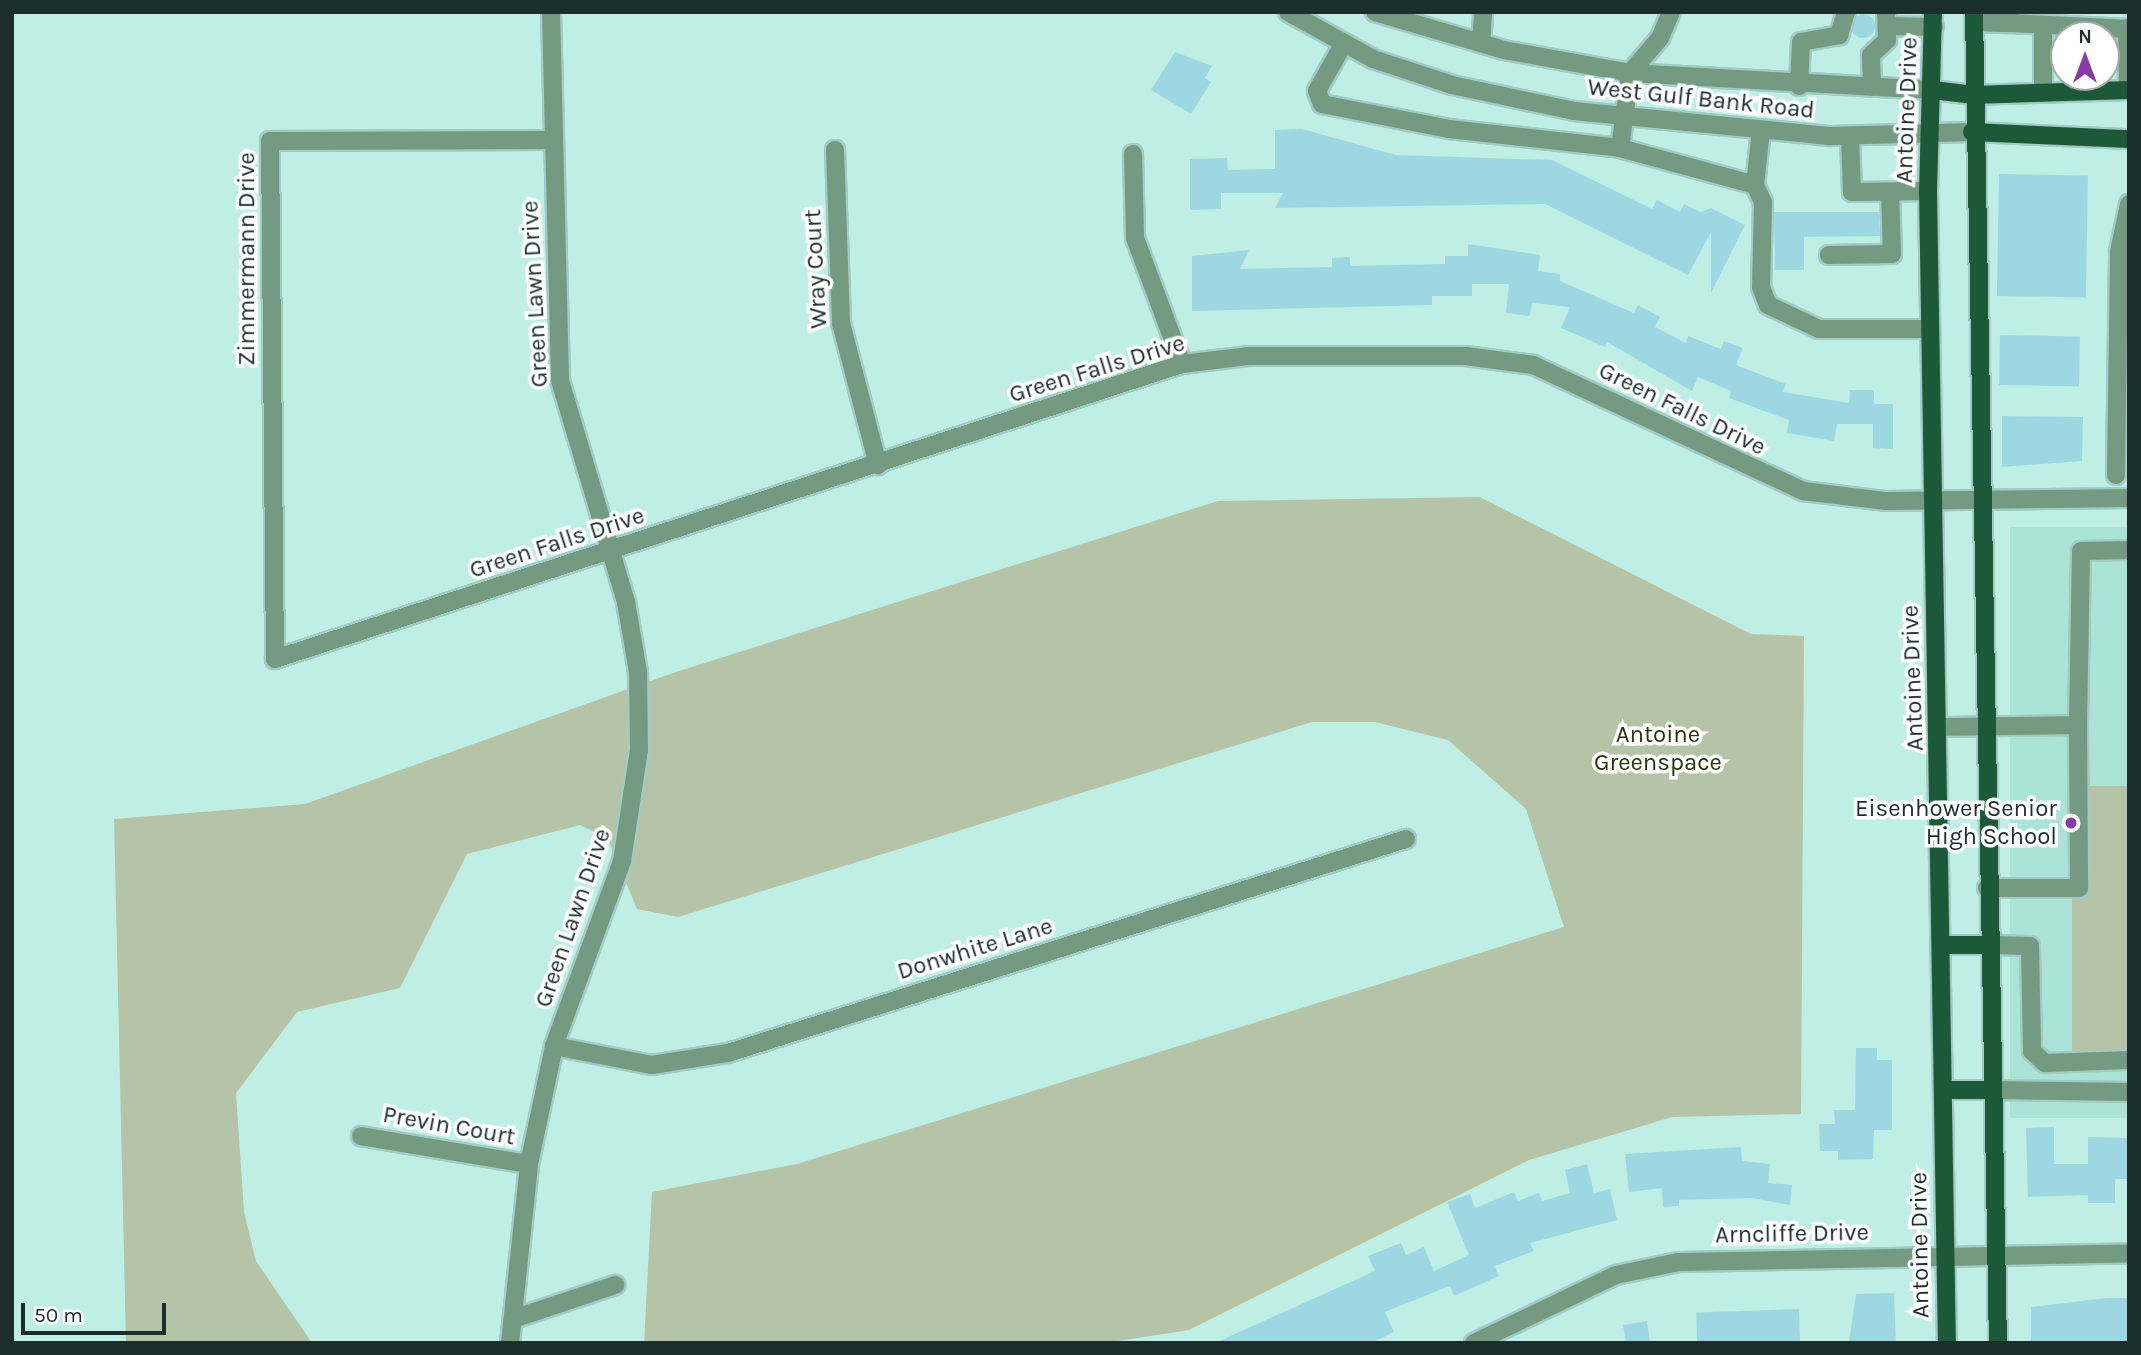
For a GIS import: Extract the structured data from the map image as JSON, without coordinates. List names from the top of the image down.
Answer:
{
  "streets": {
    "main road": ["West Gulf Bank Road", "Antoine Drive"],
    "street": [
      "Zimmermann Drive",
      "Wray Court",
      "Green Lawn Drive",
      "Green Falls Drive",
      "Donwhite Lane",
      "Previn Court",
      "Arncliffe Drive"
    ]
  },
  "crossings": [
    ["West Gulf Bank Road", "Antoine Drive"],
    ["Antoine Drive", "Green Falls Drive"],
    ["Antoine Drive", "Arncliffe Drive"],
    ["Zimmermann Drive", "Green Lawn Drive"],
    ["Zimmermann Drive", "Green Falls Drive"],
    ["Wray Court", "Green Falls Drive"],
    ["Green Lawn Drive", "Green Falls Drive"],
    ["Green Lawn Drive", "Donwhite Lane"],
    ["Green Lawn Drive", "Previn Court"]
  ],
  "parks": ["Antoine Greenspace"],
  "places": ["Eisenhower Senior High School"],
  "scale_bar": "50 m",
  "north": "top"
}
